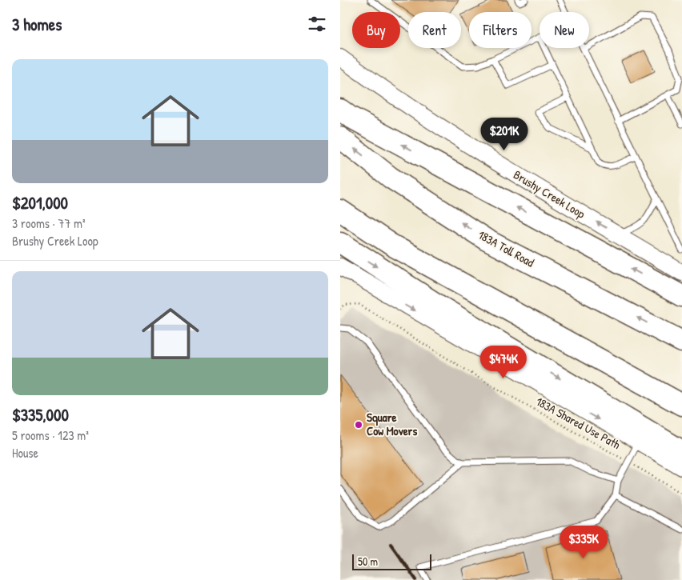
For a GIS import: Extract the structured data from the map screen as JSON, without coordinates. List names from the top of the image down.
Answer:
{
  "streets": {
    "highway": ["183A Toll Road"],
    "main road": ["Brushy Creek Loop"],
    "path": ["183A Shared Use Path"]
  },
  "one_way": ["Brushy Creek Loop"],
  "places": ["Square Cow Movers"],
  "scale_bar": "50 m",
  "page": {
    "heading": "3 homes",
    "chip": [
      "Buy",
      "Rent",
      "Filters",
      "New"
    ],
    "list": [
      {
        "name": "$201,000",
        "note": "3 rooms · 77 m² · Brushy Creek Loop"
      },
      {
        "name": "$335,000",
        "note": "5 rooms · 123 m² · House"
      }
    ],
    "price": ["$201K", "$474K", "$335K"],
    "scale": "50 m"
  }
}
